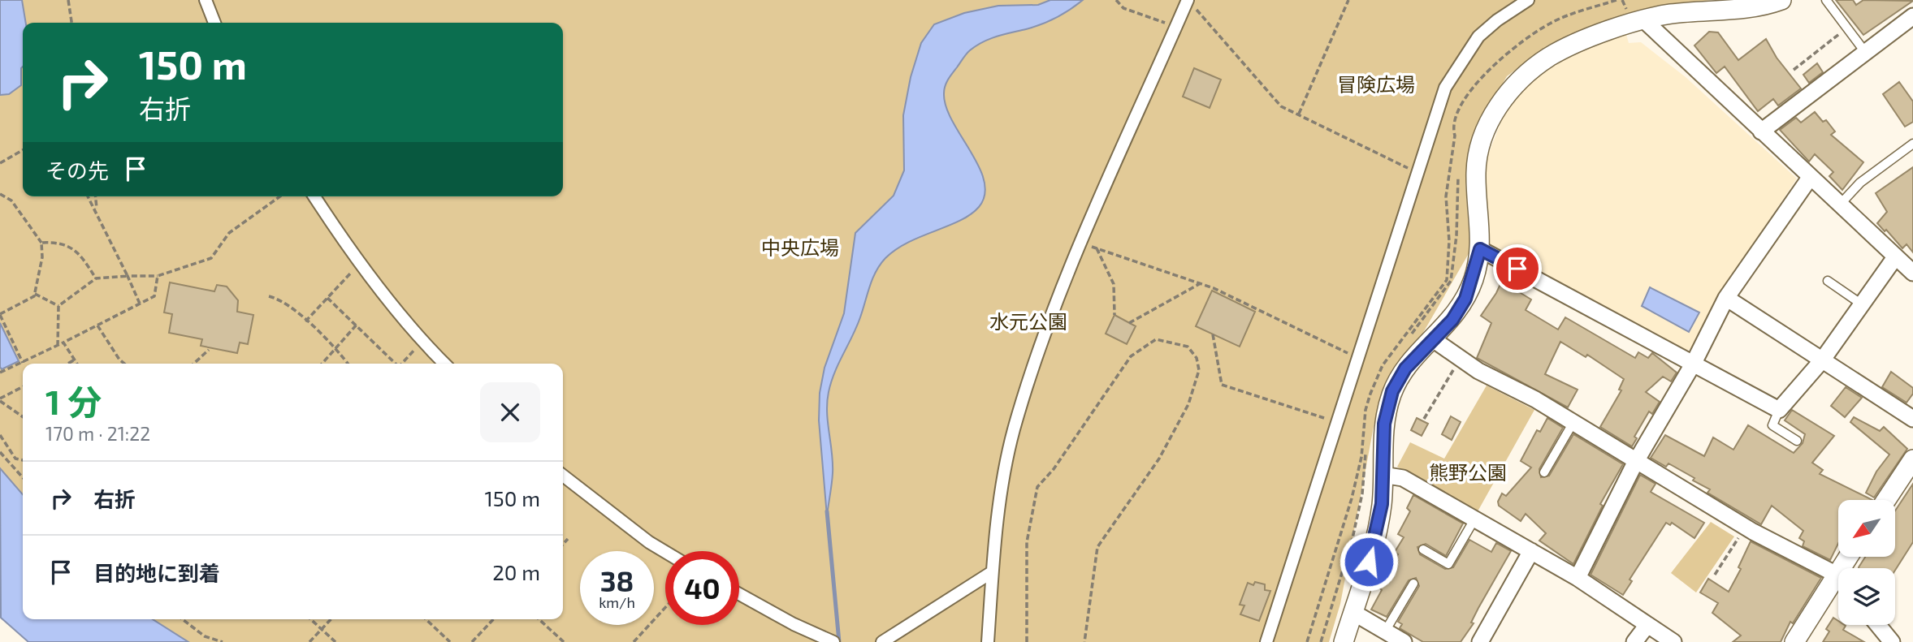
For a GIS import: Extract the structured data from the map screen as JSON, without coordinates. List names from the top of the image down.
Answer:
{
  "parks": [
    "冒険広場",
    "中央広場",
    "水元公園",
    "熊野公園"
  ],
  "north": "bottom left",
  "page": {
    "turn": ["150 m", "右折"],
    "then": "その先",
    "heading": ["1 分", "170 m · 21:22"],
    "list": [
      {
        "name": "右折",
        "value": "150 m"
      },
      {
        "name": "目的地に到着",
        "value": "20 m"
      }
    ],
    "speed": "38 km/h",
    "limit": "40"
  }
}
